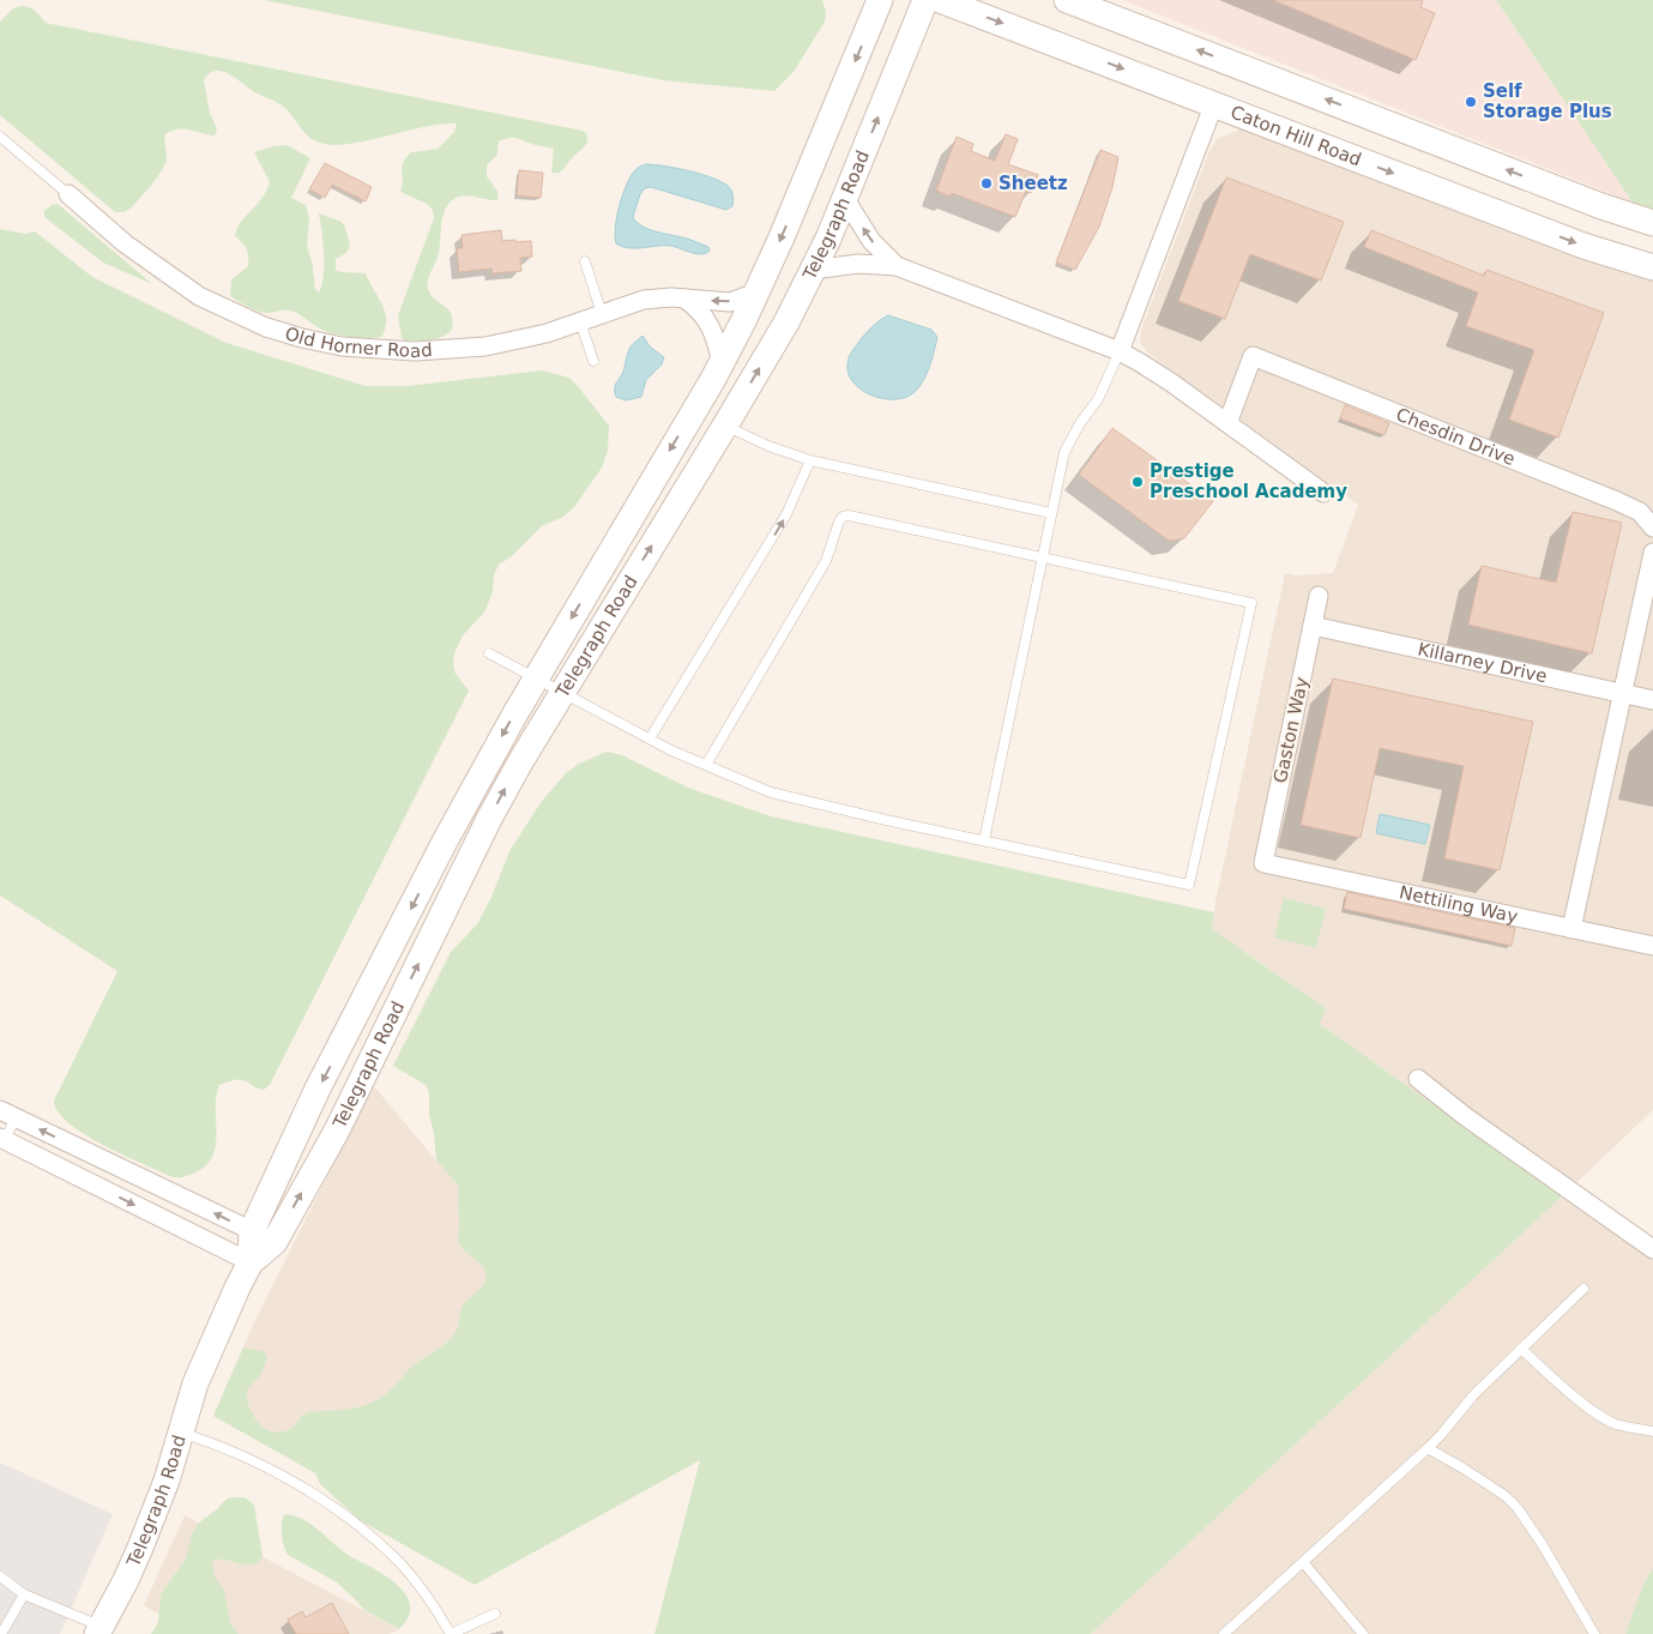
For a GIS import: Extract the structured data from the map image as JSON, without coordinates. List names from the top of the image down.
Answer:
{
  "streets": {
    "main road": ["Caton Hill Road", "Telegraph Road"],
    "street": [
      "Old Horner Road",
      "Chesdin Drive",
      "Killarney Drive",
      "Gaston Way",
      "Nettiling Way"
    ]
  },
  "crossings": [
    ["Telegraph Road", "Old Horner Road"],
    ["Killarney Drive", "Gaston Way"],
    ["Gaston Way", "Nettiling Way"]
  ],
  "places": ["Self Storage Plus", "Sheetz", "Prestige Preschool Academy"]
}
